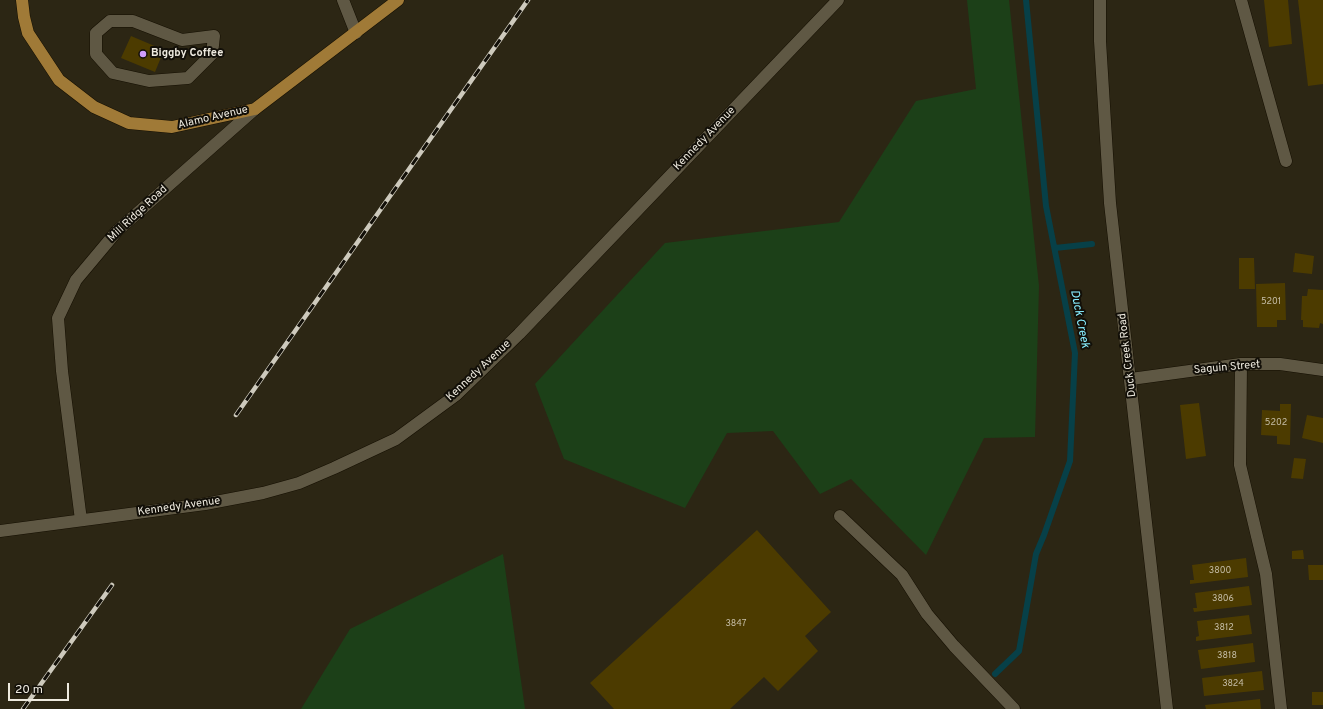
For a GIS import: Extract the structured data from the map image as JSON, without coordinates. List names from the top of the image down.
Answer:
{
  "streets": {
    "main road": ["Alamo Avenue", "Mill Ridge Road"],
    "street": ["Kennedy Avenue", "Duck Creek Road", "Saguin Street"]
  },
  "crossings": [
    ["Alamo Avenue", "Mill Ridge Road"],
    ["Kennedy Avenue", "Mill Ridge Road"],
    ["Duck Creek Road", "Saguin Street"]
  ],
  "water": ["Duck Creek"],
  "places": ["Biggby Coffee"],
  "house_numbers": [
    "5201",
    "5202",
    "3800",
    "3806",
    "3847",
    "3812",
    "3818",
    "3824"
  ],
  "scale_bar": "20 m"
}
